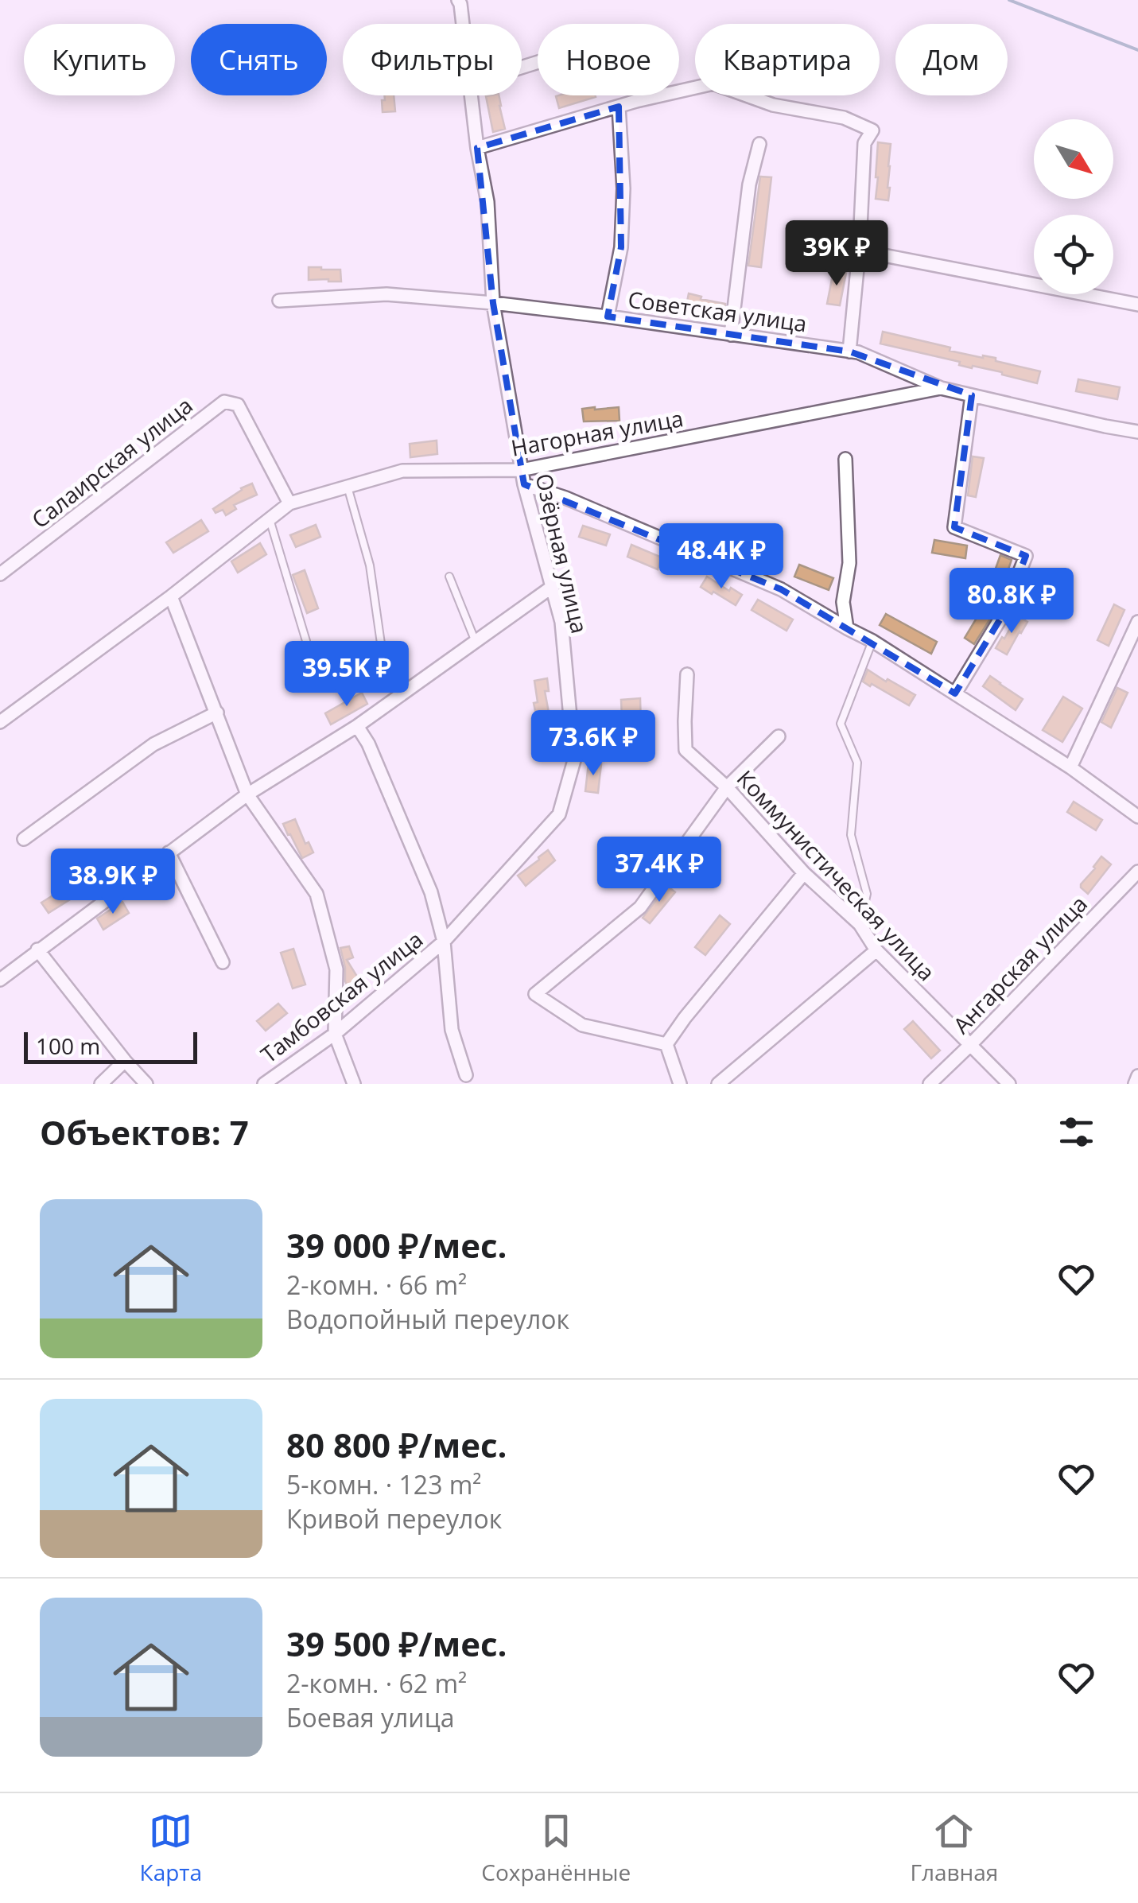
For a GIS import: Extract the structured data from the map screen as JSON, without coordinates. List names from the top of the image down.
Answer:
{
  "streets": {
    "street": [
      "Советская улица",
      "Нагорная улица",
      "Салаирская улица",
      "Озёрная улица",
      "Коммунистическая улица",
      "Ангарская улица",
      "Тамбовская улица"
    ]
  },
  "crossings": [
    ["Советская улица", "Нагорная улица"],
    ["Советская улица", "Озёрная улица"],
    ["Нагорная улица", "Салаирская улица"],
    ["Нагорная улица", "Озёрная улица"],
    ["Озёрная улица", "Тамбовская улица"],
    ["Коммунистическая улица", "Ангарская улица"]
  ],
  "scale_bar": "100 m",
  "north": "bottom right",
  "page": {
    "chip": [
      "Купить",
      "Снять",
      "Фильтры",
      "Новое",
      "Квартира",
      "Дом"
    ],
    "price": [
      "39K ₽",
      "48.4K ₽",
      "80.8K ₽",
      "39.5K ₽",
      "73.6K ₽",
      "37.4K ₽",
      "38.9K ₽"
    ],
    "scale": "100 m",
    "heading": "Объектов: 7",
    "list": [
      {
        "name": "39 000 ₽/мес.",
        "note": "2-комн. · 66 m² · Водопойный переулок"
      },
      {
        "name": "80 800 ₽/мес.",
        "note": "5-комн. · 123 m² · Кривой переулок"
      },
      {
        "name": "39 500 ₽/мес.",
        "note": "2-комн. · 62 m² · Боевая улица"
      }
    ],
    "tabs": ["Карта", "Сохранённые", "Главная"]
  }
}
